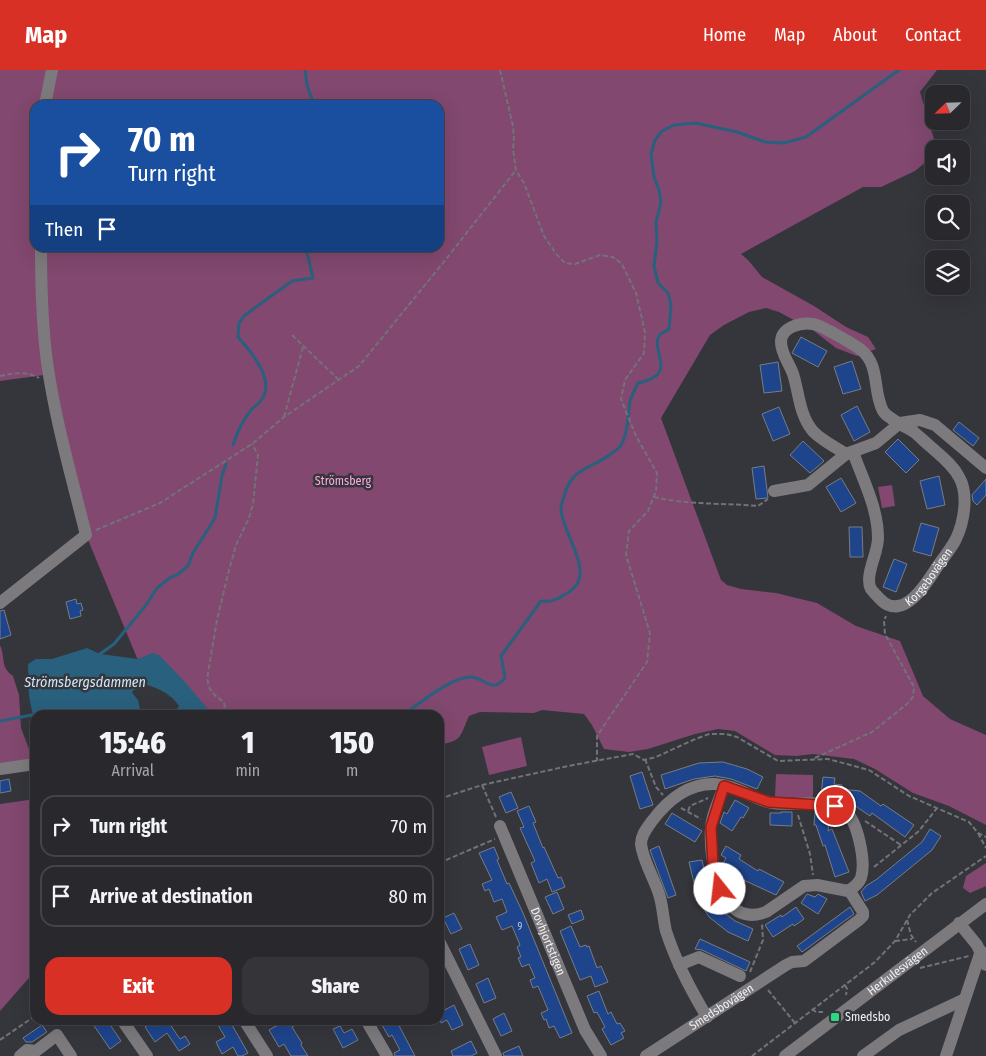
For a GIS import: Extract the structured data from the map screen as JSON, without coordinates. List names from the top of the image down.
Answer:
{
  "streets": {
    "street": [
      "Korgebovägen",
      "Dovhjortstigen",
      "Herkulesvägen",
      "Smedsbovägen"
    ]
  },
  "water": ["Strömsbergsdammen"],
  "parks": ["Strömsberg"],
  "places": {
    "transit": ["Smedsbo"]
  },
  "house_numbers": ["9"],
  "north": "bottom left",
  "page": {
    "header": "Map",
    "nav": [
      "Home",
      "Map",
      "About",
      "Contact"
    ],
    "turn": ["70 m", "Turn right"],
    "then": "Then",
    "eta": [
      "15:46",
      "Arrival",
      "1",
      "min",
      "150",
      "m"
    ],
    "list": [
      {
        "name": "Turn right",
        "value": "70 m"
      },
      {
        "name": "Arrive at destination",
        "value": "80 m"
      }
    ],
    "buttons": ["Exit", "Share"]
  }
}
